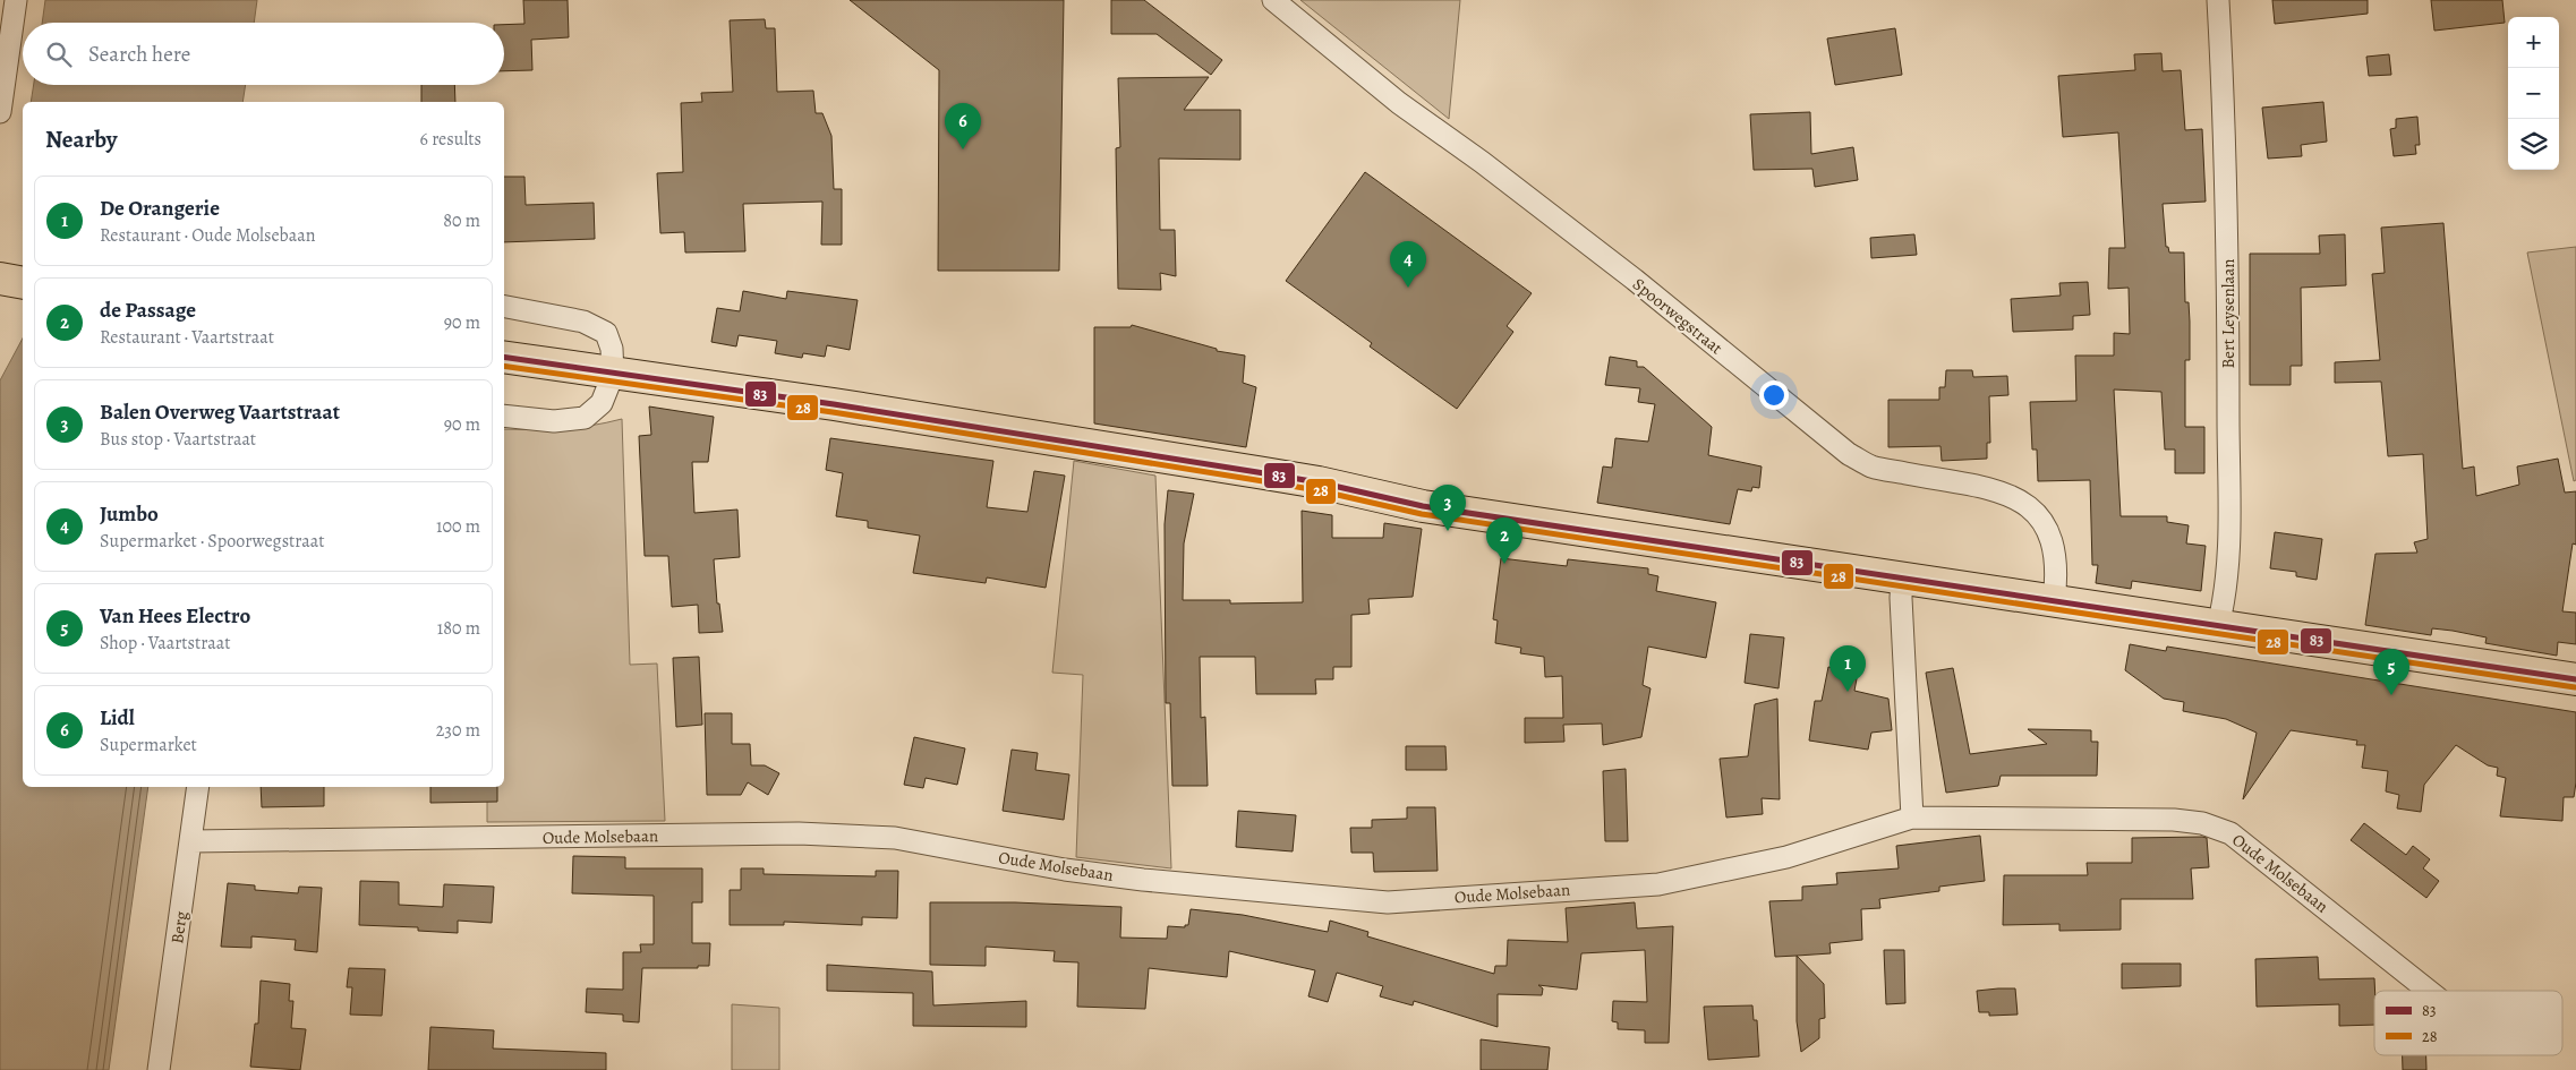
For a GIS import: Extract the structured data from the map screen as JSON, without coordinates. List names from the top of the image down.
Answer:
{
  "streets": {
    "street": [
      "Bert Leysenlaan",
      "Spoorwegstraat",
      "Oude Molsebaan",
      "Berg"
    ]
  },
  "crossings": [
    ["Oude Molsebaan", "Berg"]
  ],
  "lines": ["transit line 83", "transit line 28"],
  "legend": ["83", "28"],
  "page": {
    "map_buttons": ["+", "−"],
    "search": "Search here",
    "heading": ["Nearby", "6 results"],
    "pins": [
      "6",
      "4",
      "3",
      "2",
      "1",
      "5"
    ],
    "list": [
      {
        "mark": "1",
        "name": "De Orangerie",
        "note": "Restaurant · Oude Molsebaan",
        "value": "80 m"
      },
      {
        "mark": "2",
        "name": "de Passage",
        "note": "Restaurant · Vaartstraat",
        "value": "90 m"
      },
      {
        "mark": "3",
        "name": "Balen Overweg Vaartstraat",
        "note": "Bus stop · Vaartstraat",
        "value": "90 m"
      },
      {
        "mark": "4",
        "name": "Jumbo",
        "note": "Supermarket · Spoorwegstraat",
        "value": "100 m"
      },
      {
        "mark": "5",
        "name": "Van Hees Electro",
        "note": "Shop · Vaartstraat",
        "value": "180 m"
      },
      {
        "mark": "6",
        "name": "Lidl",
        "note": "Supermarket",
        "value": "230 m"
      }
    ]
  }
}
